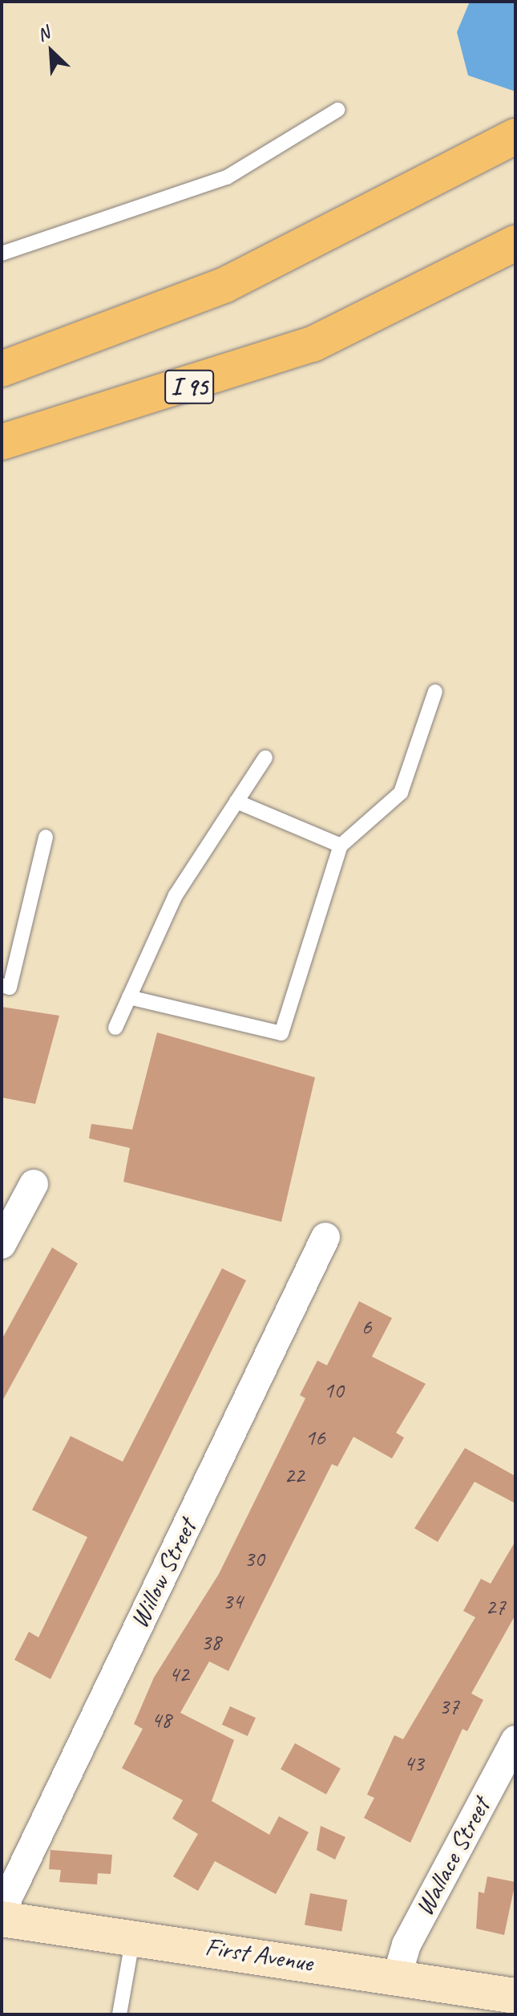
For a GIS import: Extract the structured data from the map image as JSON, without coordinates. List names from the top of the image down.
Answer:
{
  "streets": {
    "highway": ["I 95"],
    "main road": ["First Avenue"],
    "street": ["Willow Street", "Wallace Street"]
  },
  "crossings": [
    ["Wallace Street", "First Avenue"]
  ],
  "house_numbers": [
    "6",
    "10",
    "16",
    "22",
    "30",
    "34",
    "27",
    "38",
    "42",
    "37",
    "48",
    "43"
  ],
  "north": "top left"
}
